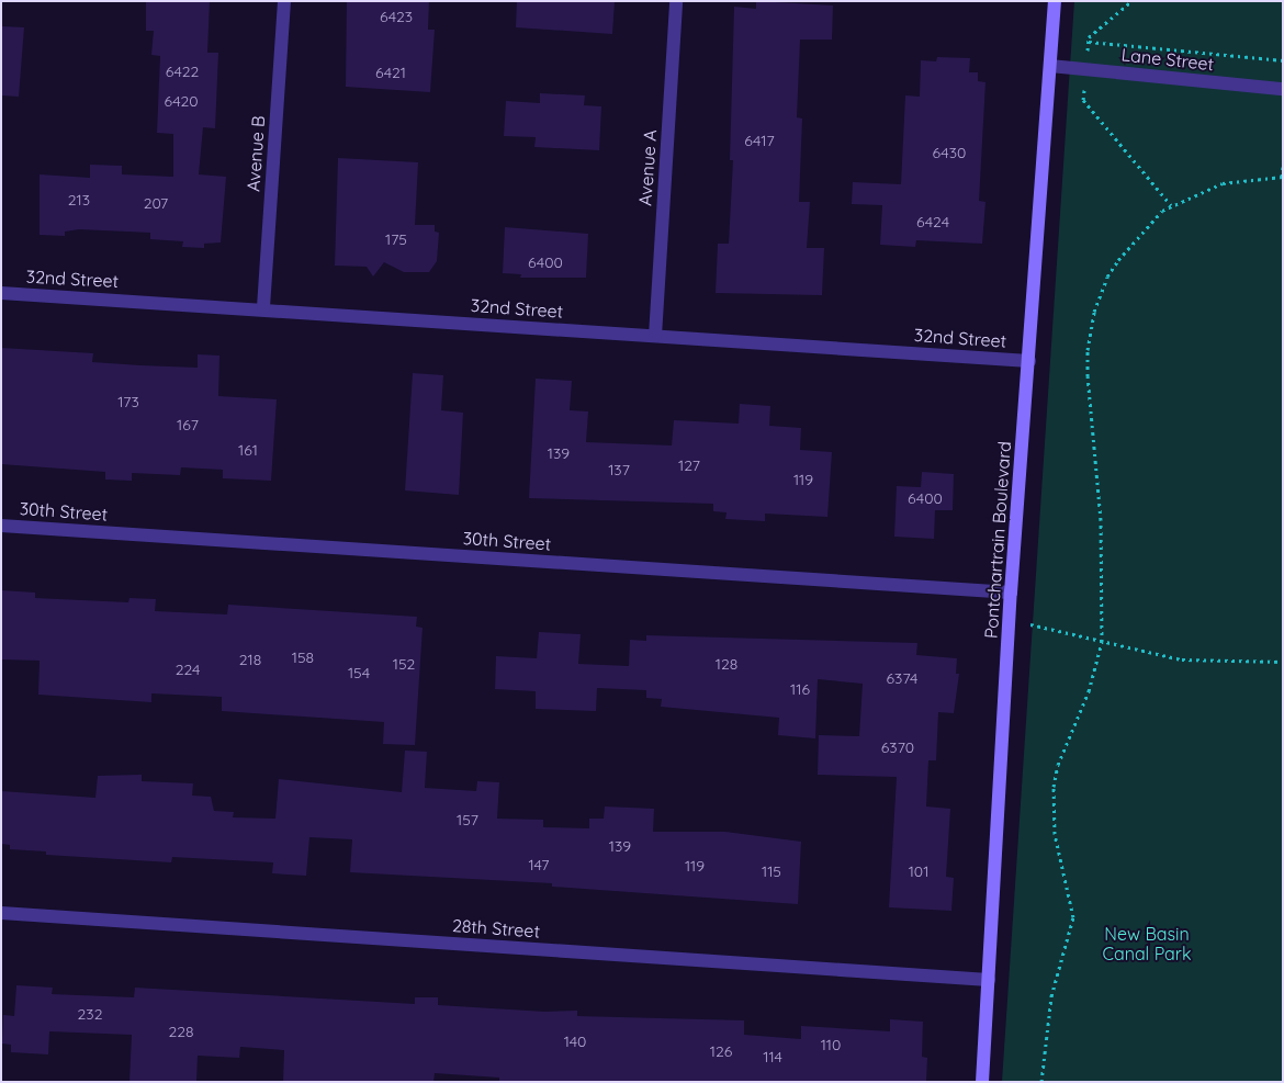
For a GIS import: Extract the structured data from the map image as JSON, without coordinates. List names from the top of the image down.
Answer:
{
  "streets": {
    "main road": ["Pontchartrain Boulevard"],
    "street": [
      "Lane Street",
      "Avenue B",
      "Avenue A",
      "32nd Street",
      "30th Street",
      "28th Street"
    ]
  },
  "crossings": [
    ["Lane Street", "Pontchartrain Boulevard"],
    ["Avenue B", "32nd Street"],
    ["Avenue A", "32nd Street"],
    ["32nd Street", "Pontchartrain Boulevard"],
    ["30th Street", "Pontchartrain Boulevard"],
    ["Pontchartrain Boulevard", "28th Street"]
  ],
  "parks": ["New Basin Canal Park"],
  "house_numbers": [
    "6423",
    "6422",
    "6421",
    "6420",
    "6417",
    "6430",
    "213",
    "207",
    "6424",
    "175",
    "6400",
    "173",
    "167",
    "161",
    "139",
    "127",
    "137",
    "119",
    "6400",
    "158",
    "218",
    "152",
    "128",
    "224",
    "154",
    "6374",
    "116",
    "6370",
    "157",
    "139",
    "147",
    "119",
    "115",
    "101",
    "232",
    "228",
    "140",
    "110",
    "126",
    "114"
  ]
}
